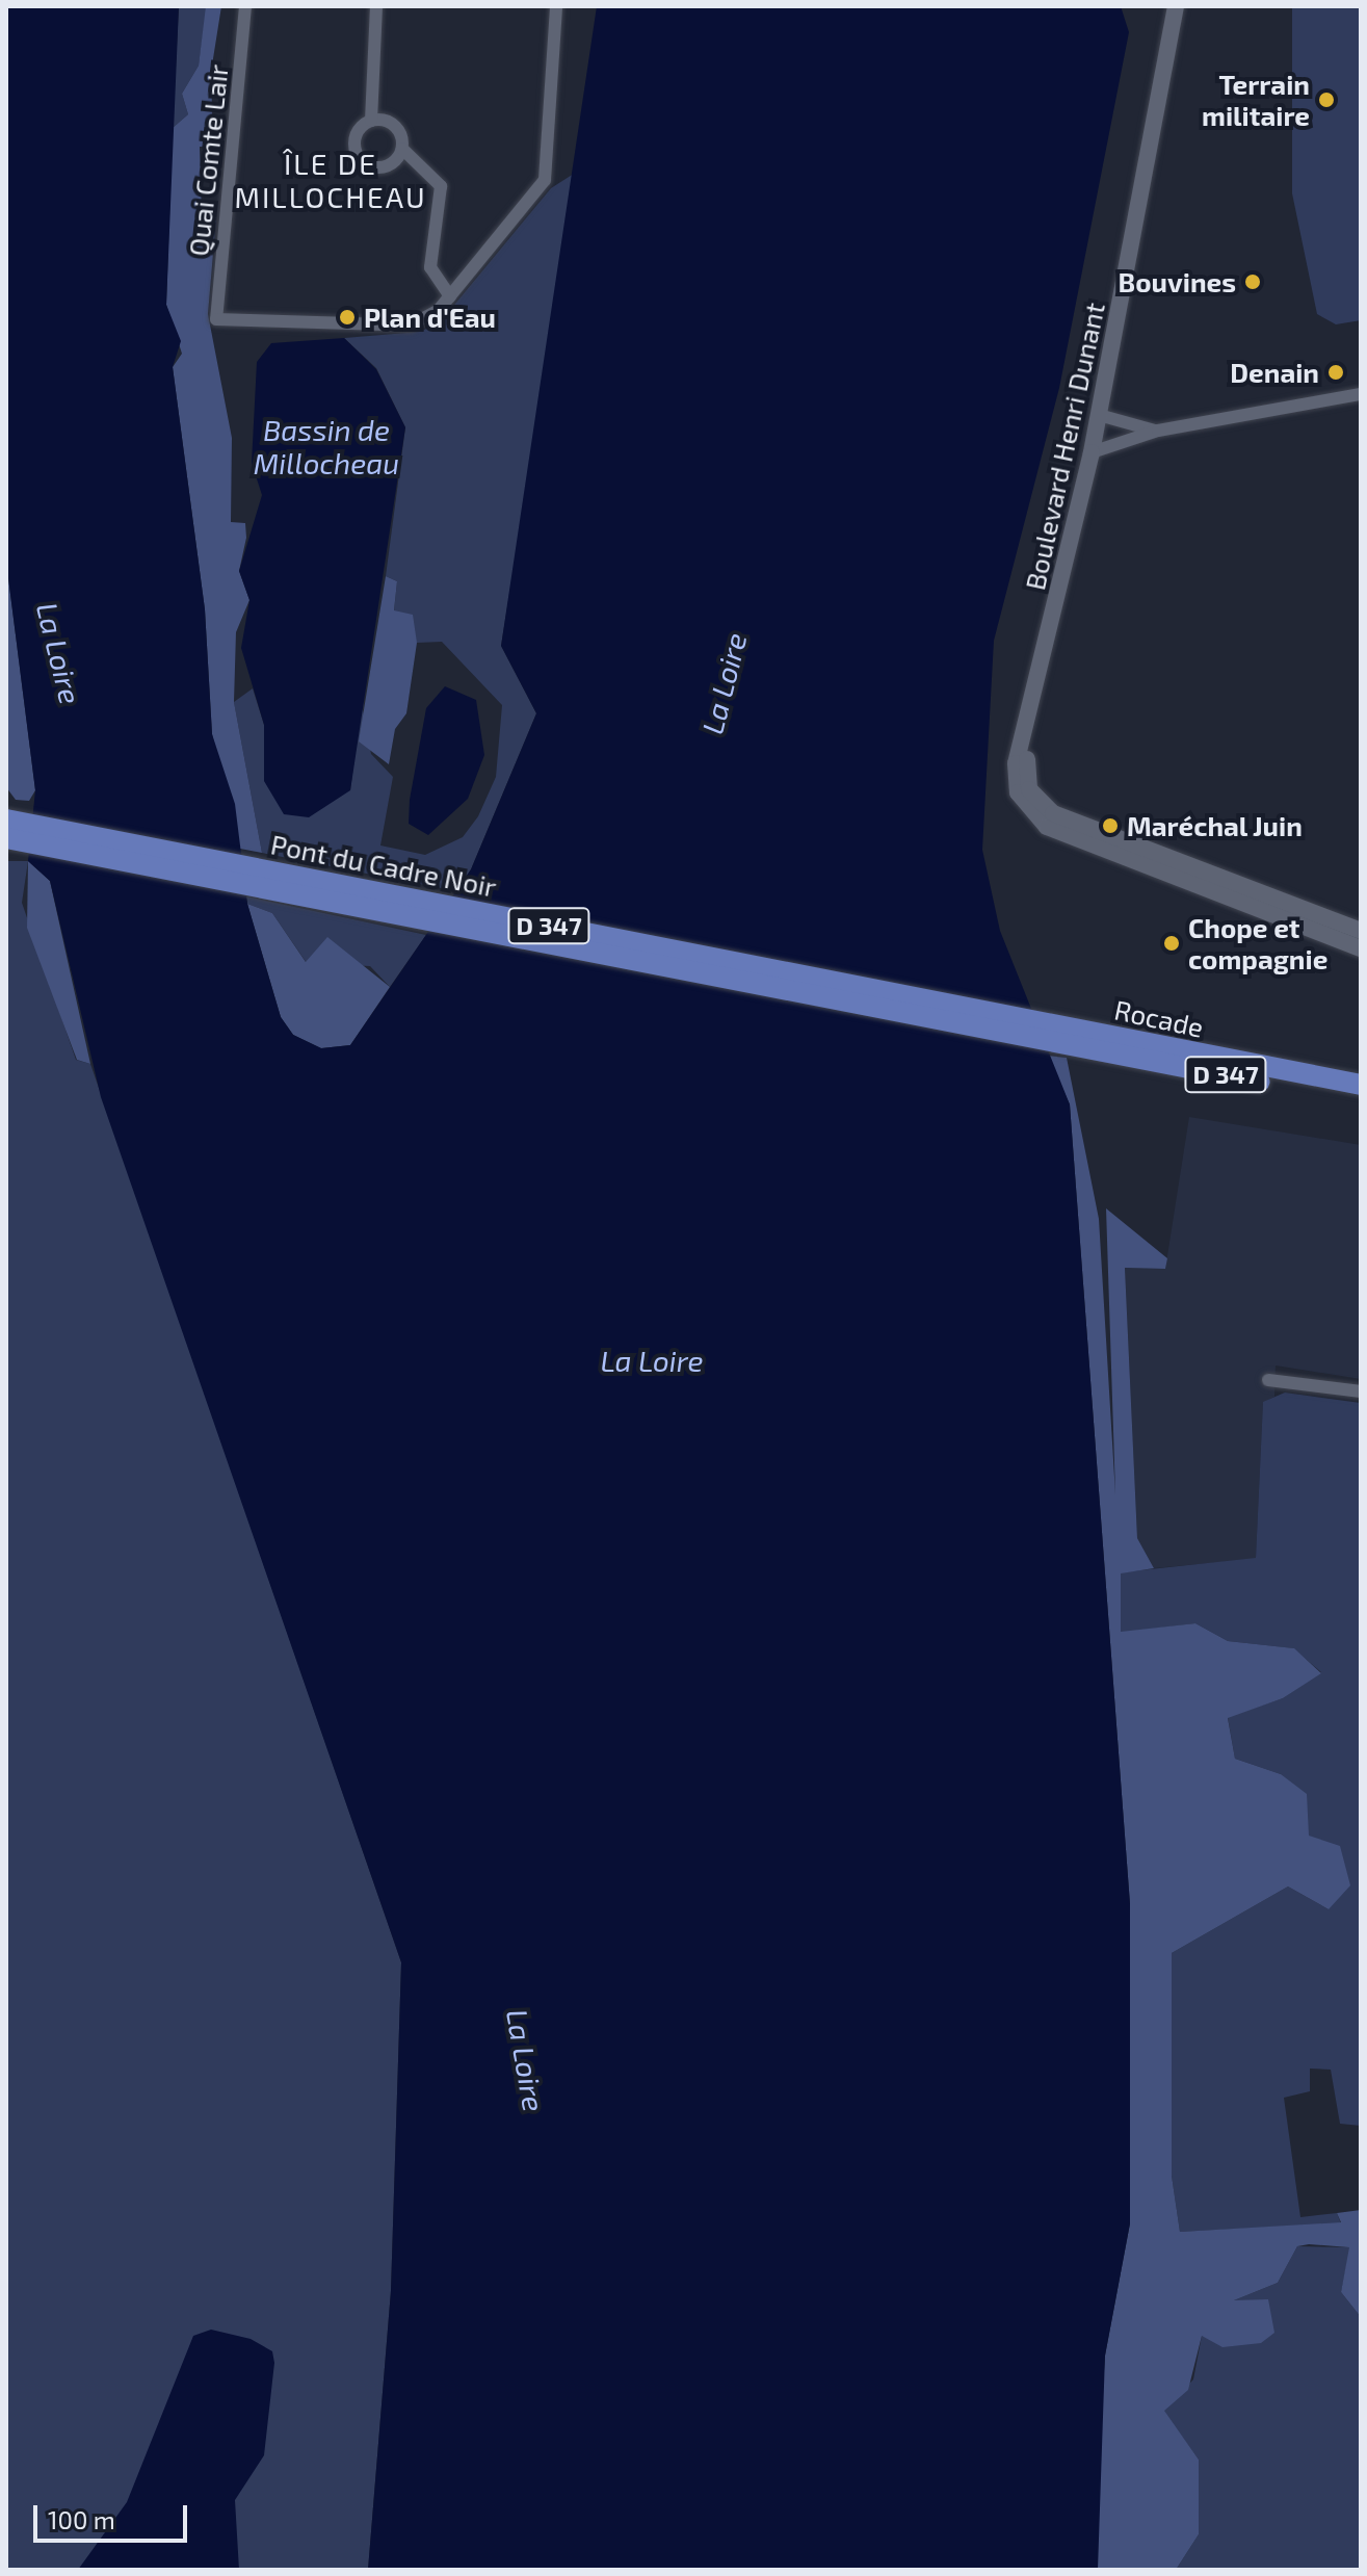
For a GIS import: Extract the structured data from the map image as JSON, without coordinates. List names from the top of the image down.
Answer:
{
  "streets": {
    "highway": ["Pont du Cadre Noir", "D 347", "Rocade"],
    "main road": ["Boulevard Henri Dunant"],
    "street": ["Quai Comte Lair"]
  },
  "crossings": [
    ["Pont du Cadre Noir", "D 347"],
    ["Pont du Cadre Noir", "Rocade"],
    ["D 347", "Rocade"]
  ],
  "districts": ["ÎLE DE MILLOCHEAU"],
  "water": ["Bassin de Millocheau", "La Loire"],
  "places": [
    "Terrain militaire",
    "Bouvines",
    "Plan d'Eau",
    "Denain",
    "Maréchal Juin",
    "Chope et compagnie"
  ],
  "scale_bar": "100 m"
}
